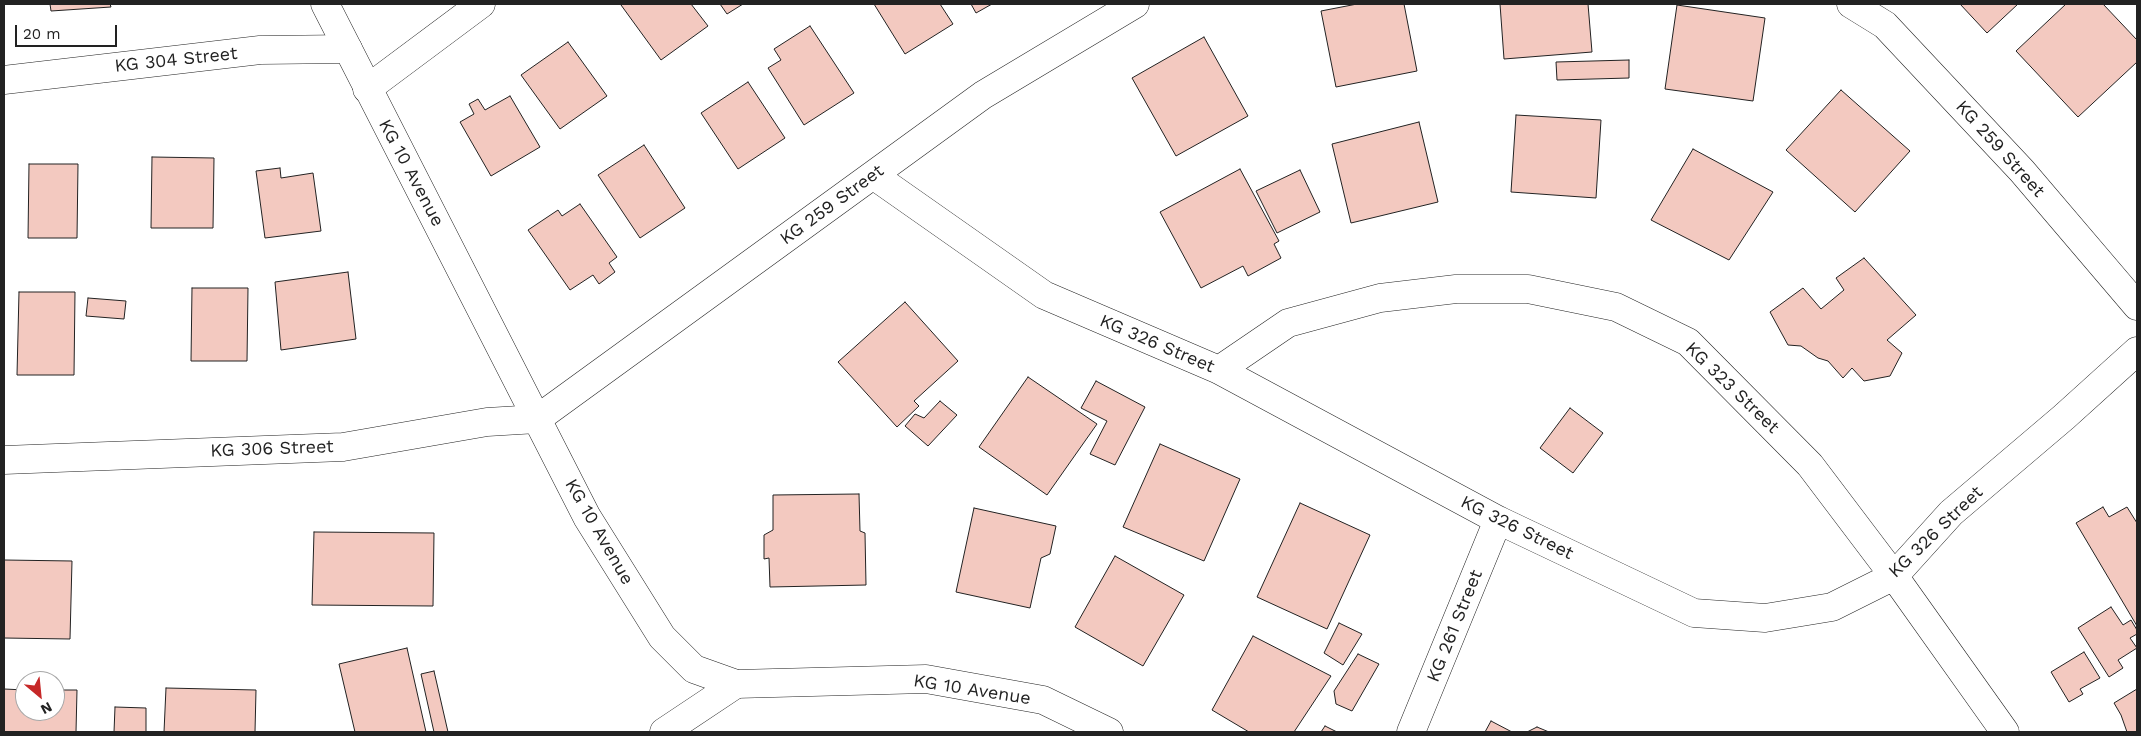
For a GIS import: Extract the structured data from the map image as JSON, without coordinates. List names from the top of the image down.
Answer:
{
  "streets": {
    "street": [
      "KG 304 Street",
      "KG 259 Street",
      "KG 10 Avenue",
      "KG 326 Street",
      "KG 323 Street",
      "KG 306 Street",
      "KG 261 Street"
    ]
  },
  "crossings": [
    ["KG 304 Street", "KG 10 Avenue"],
    ["KG 259 Street", "KG 10 Avenue"],
    ["KG 259 Street", "KG 326 Street"],
    ["KG 259 Street", "KG 306 Street"],
    ["KG 10 Avenue", "KG 306 Street"],
    ["KG 326 Street", "KG 323 Street"],
    ["KG 326 Street", "KG 261 Street"]
  ],
  "scale_bar": "20 m",
  "north": "bottom right"
}
